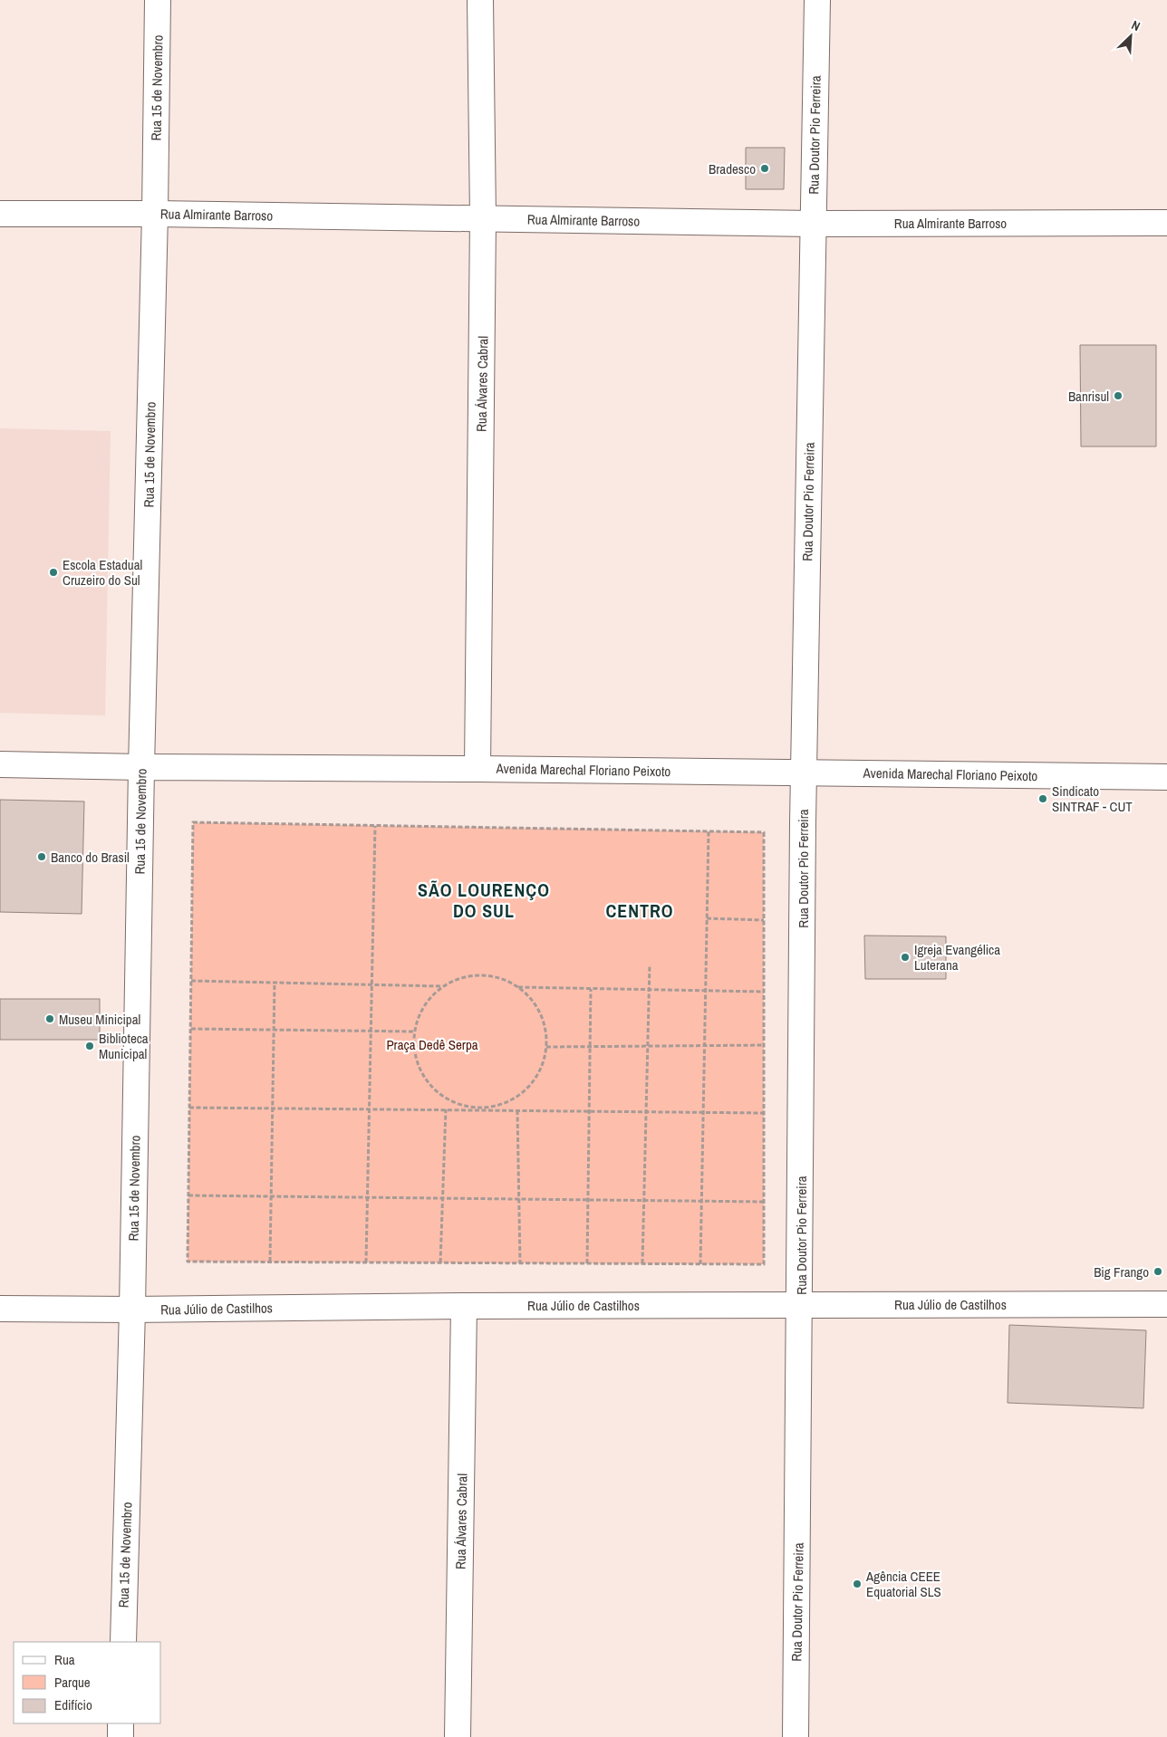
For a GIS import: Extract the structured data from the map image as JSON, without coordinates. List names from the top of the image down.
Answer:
{
  "streets": {
    "street": [
      "Rua 15 de Novembro",
      "Rua Doutor Pio Ferreira",
      "Rua Almirante Barroso",
      "Rua Álvares Cabral",
      "Avenida Marechal Floriano Peixoto",
      "Rua Júlio de Castilhos"
    ]
  },
  "crossings": [
    ["Rua 15 de Novembro", "Rua Almirante Barroso"],
    ["Rua 15 de Novembro", "Avenida Marechal Floriano Peixoto"],
    ["Rua 15 de Novembro", "Rua Júlio de Castilhos"],
    ["Rua Doutor Pio Ferreira", "Rua Almirante Barroso"],
    ["Rua Doutor Pio Ferreira", "Avenida Marechal Floriano Peixoto"],
    ["Rua Doutor Pio Ferreira", "Rua Júlio de Castilhos"],
    ["Rua Almirante Barroso", "Rua Álvares Cabral"],
    ["Rua Álvares Cabral", "Avenida Marechal Floriano Peixoto"],
    ["Rua Álvares Cabral", "Rua Júlio de Castilhos"]
  ],
  "districts": ["SÃO LOURENÇO DO SUL", "CENTRO"],
  "parks": ["Praça Dedê Serpa"],
  "places": [
    "Bradesco",
    "Banrisul",
    "Escola Estadual Cruzeiro do Sul",
    "Sindicato SINTRAF - CUT",
    "Banco do Brasil",
    "Igreja Evangélica Luterana",
    "Museu Minicipal",
    "Biblioteca Municipal",
    "Big Frango",
    "Agência CEEE Equatorial SLS"
  ],
  "legend": ["Rua", "Parque", "Edifício"],
  "north": "top right"
}
